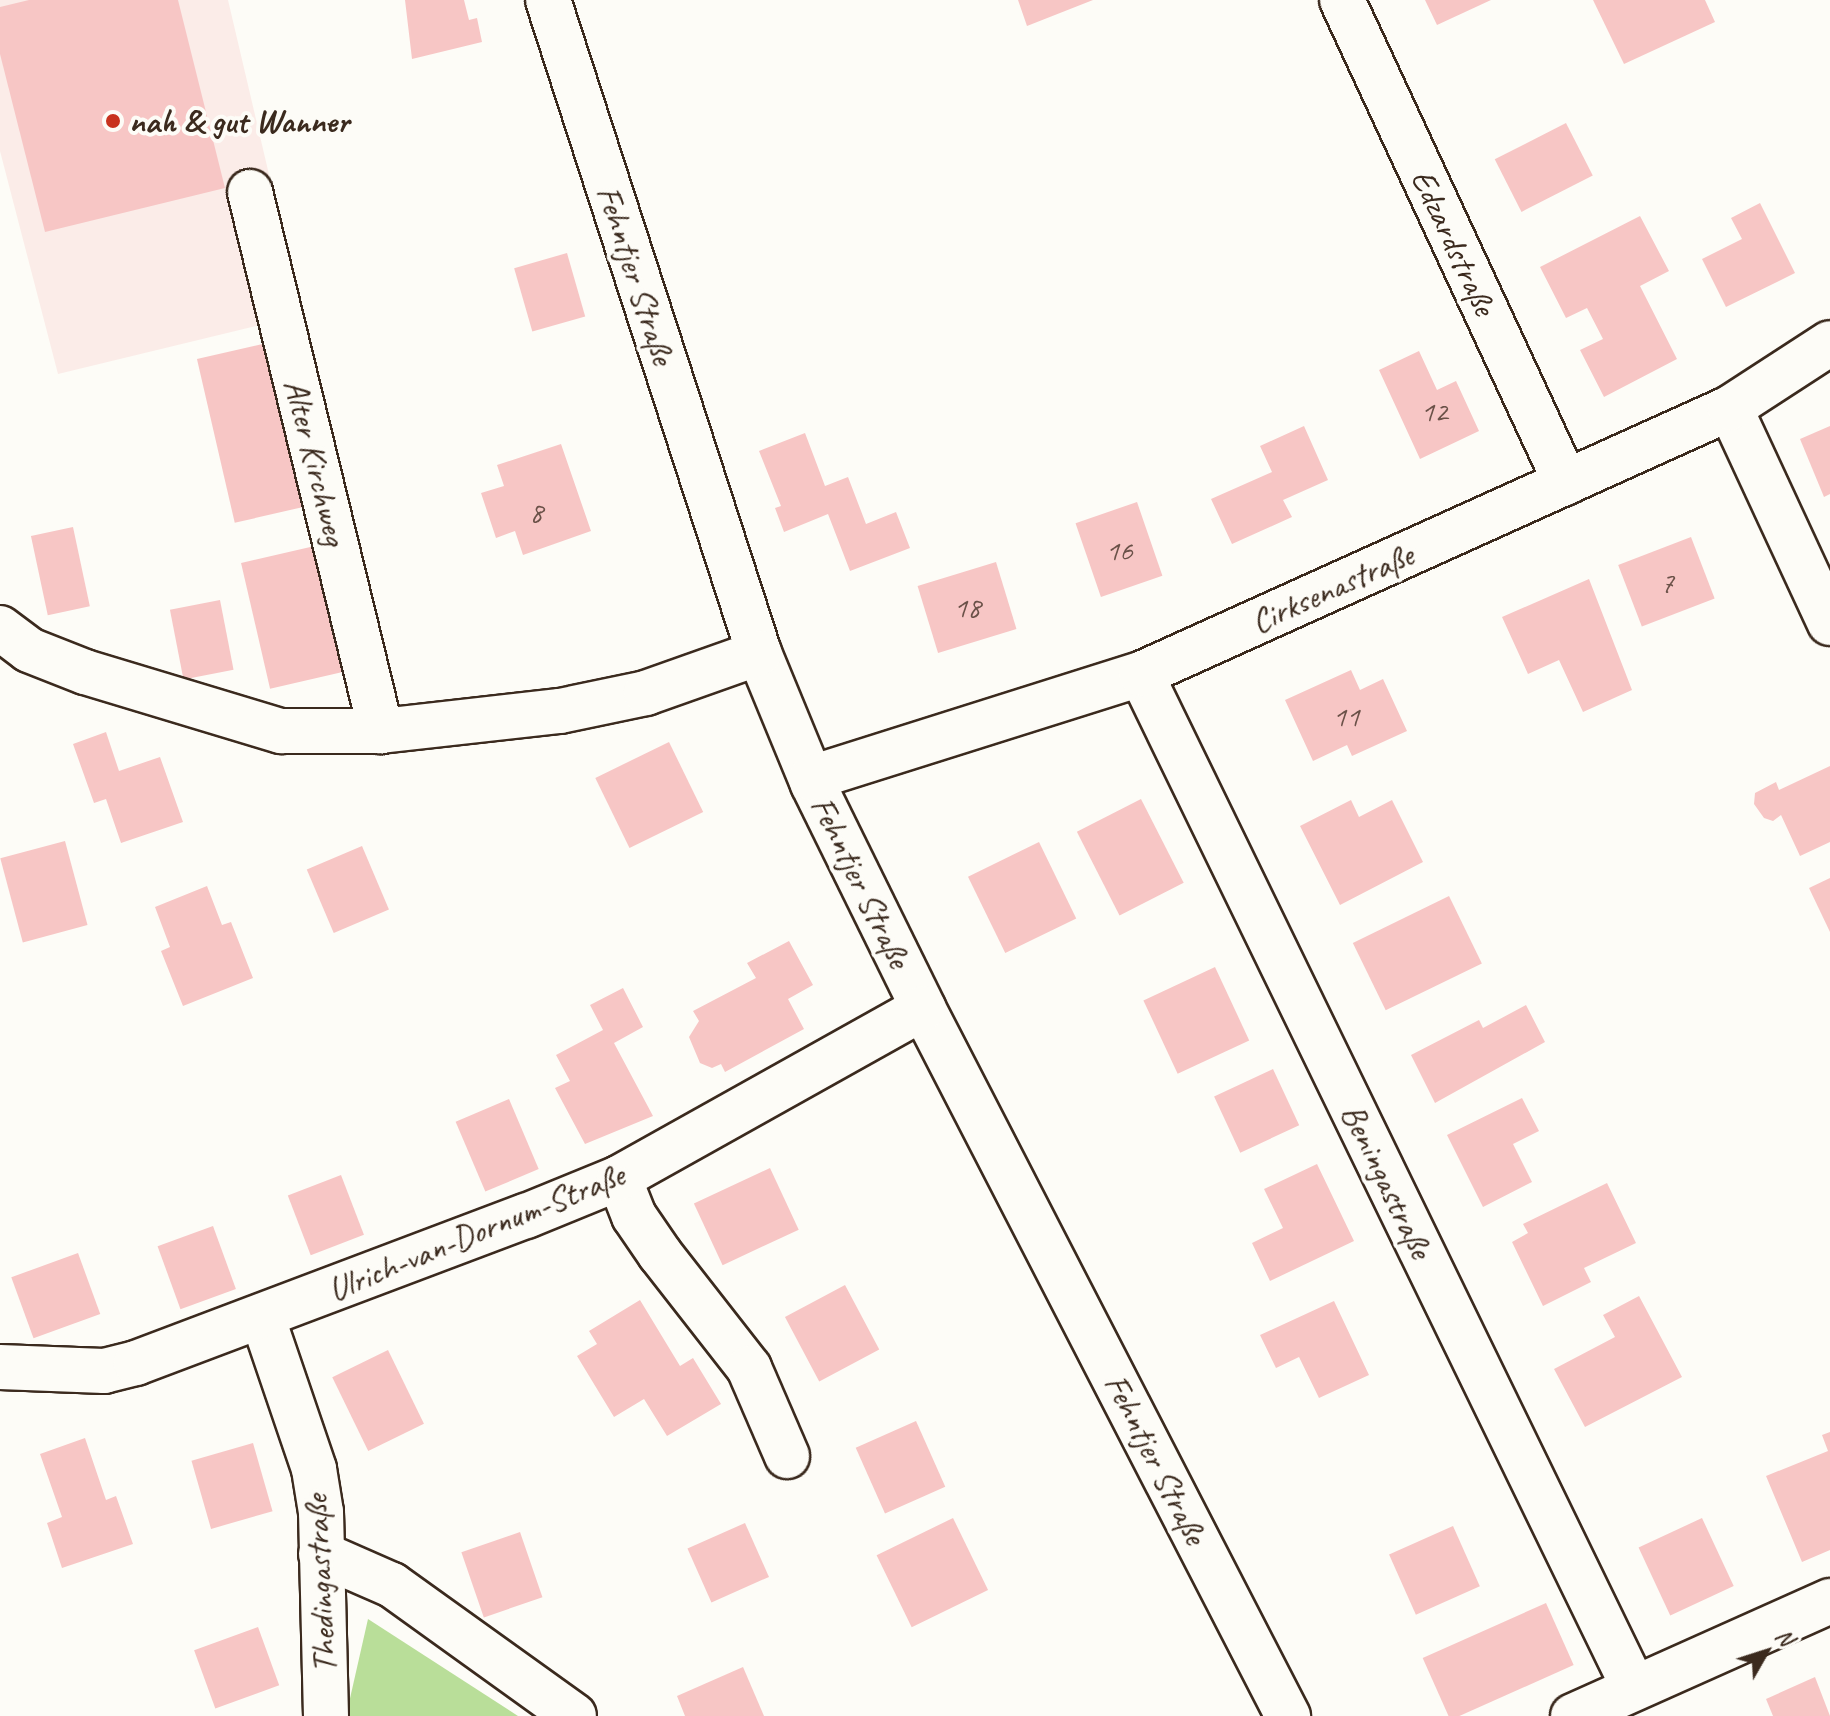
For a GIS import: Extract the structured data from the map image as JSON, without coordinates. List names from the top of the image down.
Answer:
{
  "streets": {
    "street": [
      "Edzardstraße",
      "Fehntjer Straße",
      "Alter Kirchweg",
      "Cirksenastraße",
      "Beningastraße",
      "Ulrich-van-Dornum-Straße",
      "Thedingastraße"
    ]
  },
  "crossings": [
    ["Edzardstraße", "Cirksenastraße"],
    ["Fehntjer Straße", "Cirksenastraße"],
    ["Fehntjer Straße", "Ulrich-van-Dornum-Straße"],
    ["Cirksenastraße", "Beningastraße"],
    ["Ulrich-van-Dornum-Straße", "Thedingastraße"]
  ],
  "places": ["nah & gut Wanner"],
  "house_numbers": [
    "12",
    "8",
    "16",
    "7",
    "18",
    "11"
  ],
  "north": "top right"
}
